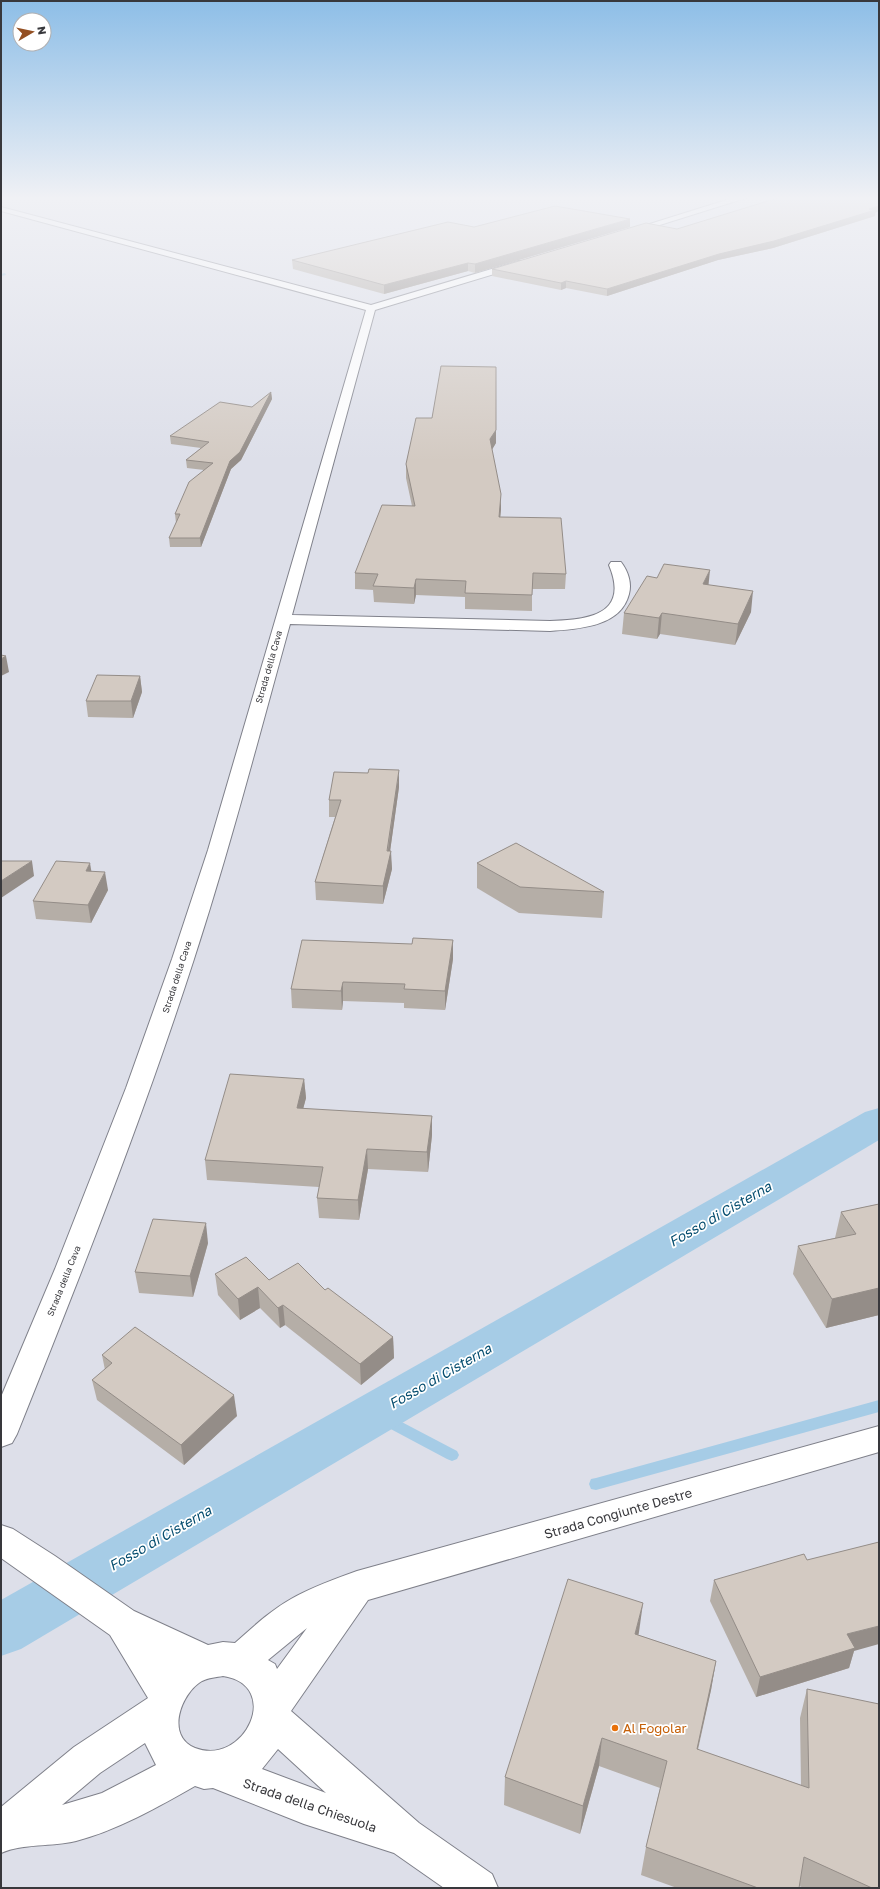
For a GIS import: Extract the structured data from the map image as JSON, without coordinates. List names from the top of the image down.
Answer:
{
  "streets": {
    "street": ["Strada della Cava", "Strada Congiunte Destre", "Strada della Chiesuola"]
  },
  "crossings": [
    ["Strada Congiunte Destre", "Strada della Chiesuola"]
  ],
  "water": ["Fosso di Cisterna"],
  "places": ["Al Fogolar"],
  "north": "right"
}
